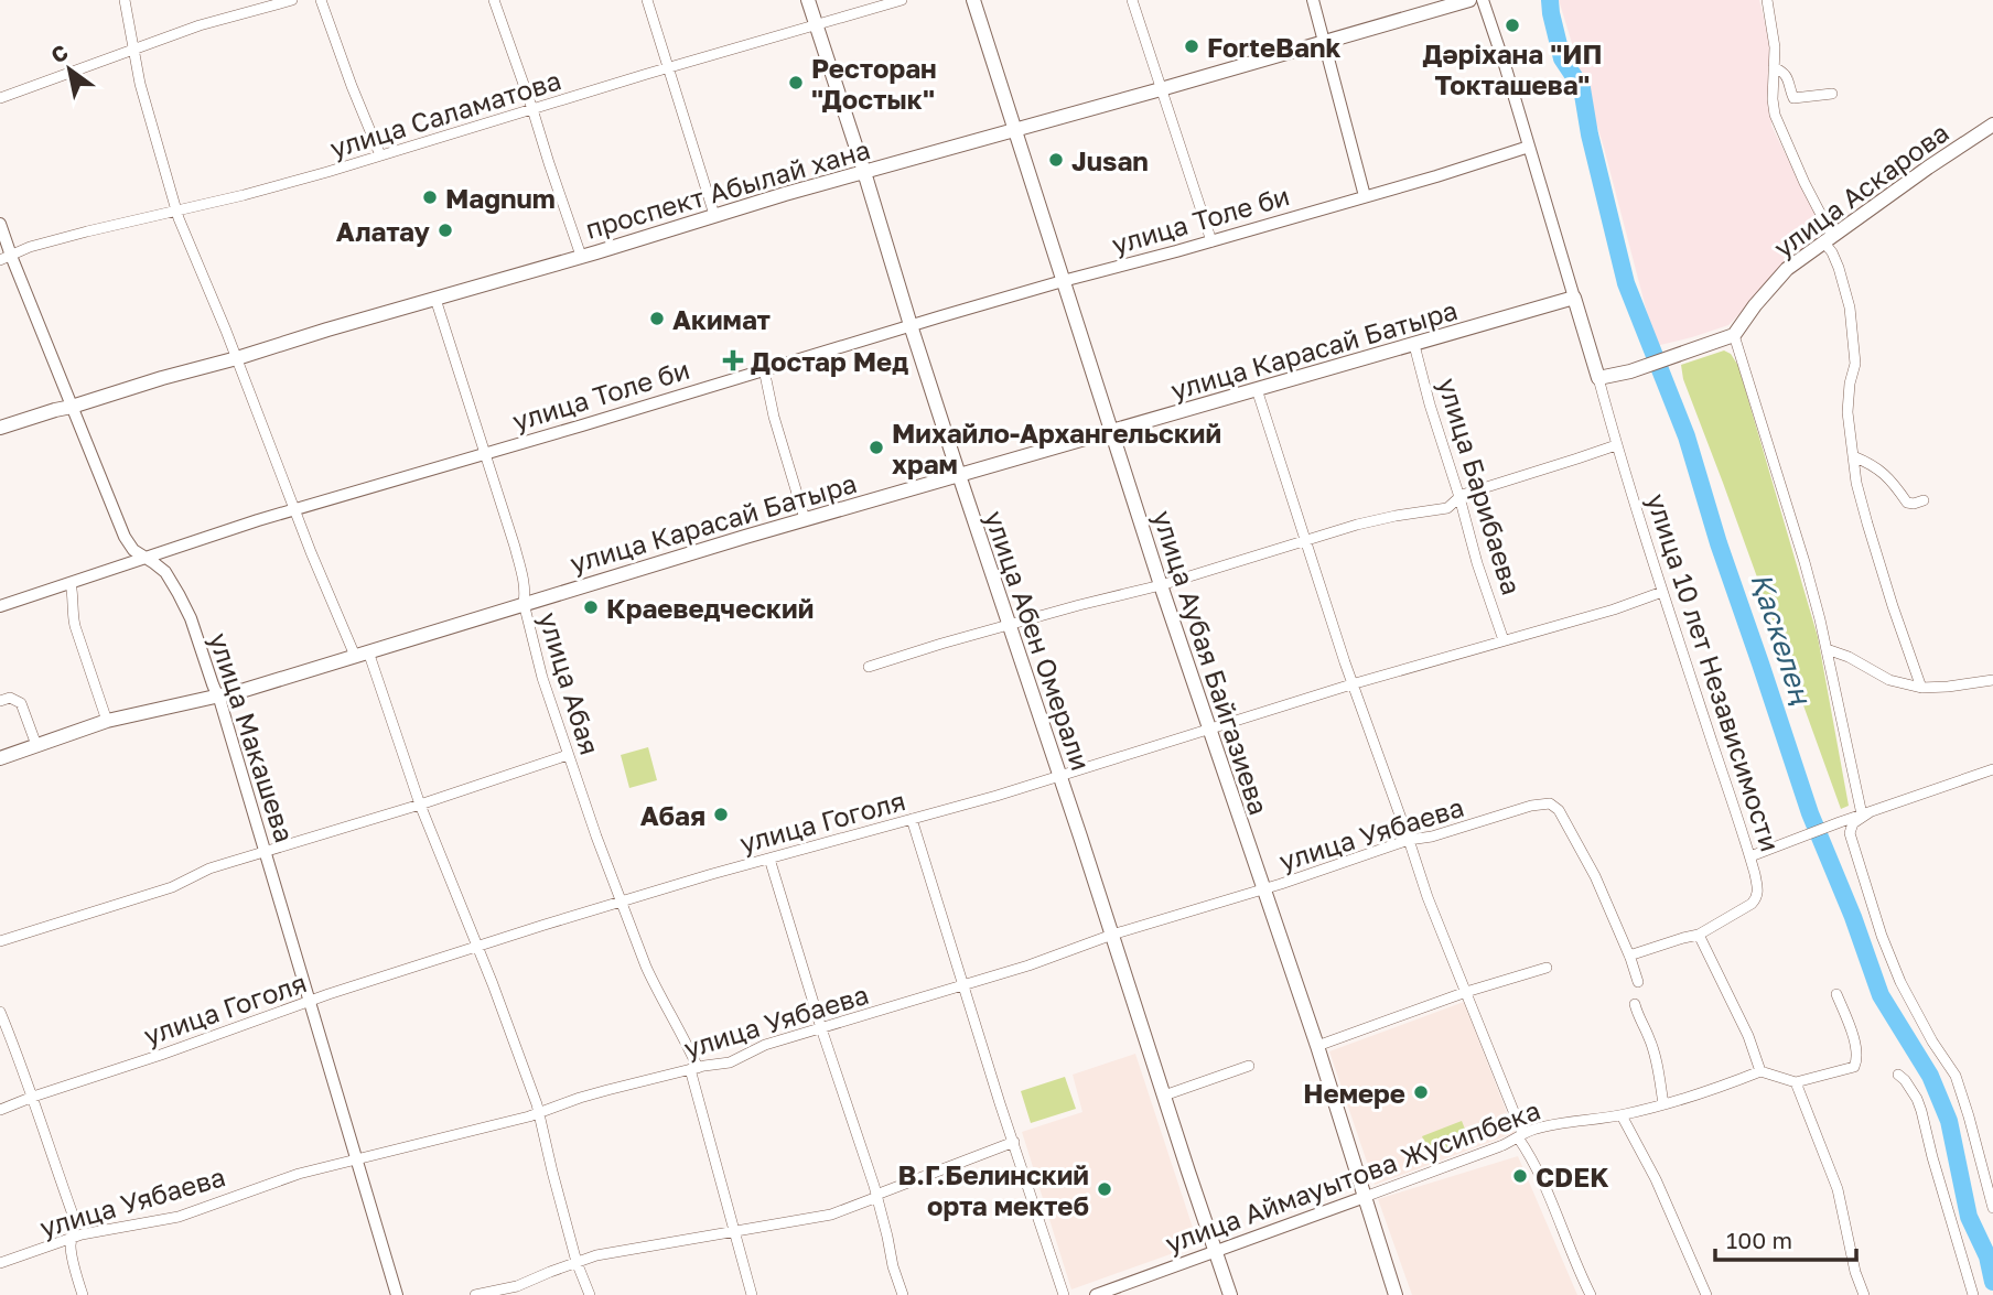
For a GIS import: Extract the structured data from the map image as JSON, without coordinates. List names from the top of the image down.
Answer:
{
  "streets": {
    "main road": [
      "проспект Абылай хана",
      "улица Аскарова",
      "улица Карасай Батыра",
      "улица Абен Омерали",
      "улица Аубая Байгазиева",
      "улица 10 лет Независимости"
    ],
    "street": [
      "улица Саламатова",
      "улица Толе би",
      "улица Барибаева",
      "улица Абая",
      "улица Макашева",
      "улица Гоголя",
      "улица Уябаева",
      "улица Аймауытова Жусипбека"
    ]
  },
  "crossings": [
    ["улица Саламатова", "улица Абен Омерали"],
    ["улица Саламатова", "улица Макашева"],
    ["проспект Абылай хана", "улица Абен Омерали"],
    ["проспект Абылай хана", "улица Аубая Байгазиева"],
    ["проспект Абылай хана", "улица Абая"],
    ["проспект Абылай хана", "улица Макашева"],
    ["улица Толе би", "улица Абен Омерали"],
    ["улица Толе би", "улица Аубая Байгазиева"],
    ["улица Толе би", "улица 10 лет Независимости"],
    ["улица Толе би", "улица Абая"],
    ["улица Толе би", "улица Макашева"],
    ["улица Карасай Батыра", "улица Барибаева"],
    ["улица Карасай Батыра", "улица Абен Омерали"],
    ["улица Карасай Батыра", "улица Аубая Байгазиева"],
    ["улица Карасай Батыра", "улица 10 лет Независимости"],
    ["улица Карасай Батыра", "улица Абая"],
    ["улица Карасай Батыра", "улица Макашева"],
    ["улица Барибаева", "улица Гоголя"],
    ["улица Абен Омерали", "улица Гоголя"],
    ["улица Абен Омерали", "улица Уябаева"],
    ["улица Абен Омерали", "улица Аймауытова Жусипбека"],
    ["улица Аубая Байгазиева", "улица Гоголя"],
    ["улица Аубая Байгазиева", "улица Уябаева"],
    ["улица Аубая Байгазиева", "улица Аймауытова Жусипбека"],
    ["улица 10 лет Независимости", "улица Гоголя"],
    ["улица Абая", "улица Гоголя"],
    ["улица Абая", "улица Уябаева"],
    ["улица Макашева", "улица Гоголя"],
    ["улица Макашева", "улица Уябаева"]
  ],
  "water": ["Қаскелең"],
  "places": {
    "other": [
      "Дәріхана \"ИП Токташева\"",
      "ForteBank",
      "Ресторан \"Достык\"",
      "Jusan",
      "Magnum",
      "Алатау",
      "Акимат",
      "Михайло-Архангельский храм",
      "Краеведческий",
      "Абая",
      "Немере",
      "CDEK",
      "В.Г.Белинский орта мектеб"
    ],
    "health": ["Достар Мед"]
  },
  "scale_bar": "100 m",
  "north": "top left"
}
